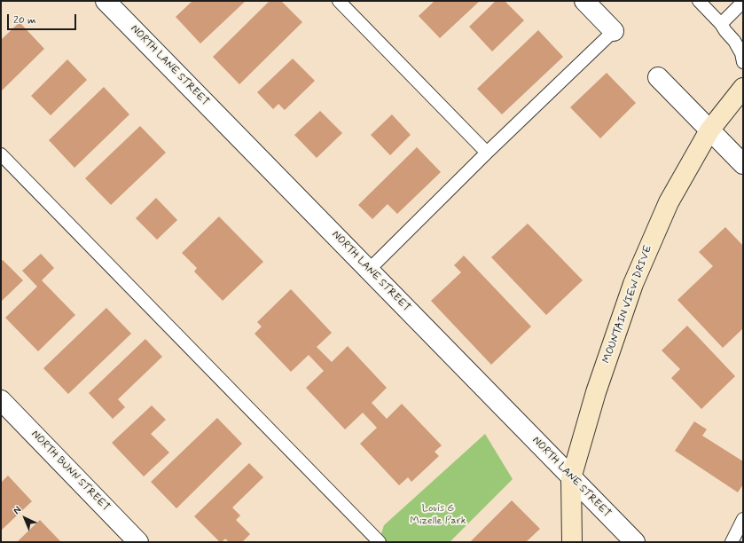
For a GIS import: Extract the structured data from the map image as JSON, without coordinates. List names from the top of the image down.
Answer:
{
  "streets": {
    "street": ["NORTH LANE STREET", "MOUNTAIN VIEW DRIVE", "NORTH BUNN STREET"]
  },
  "crossings": [
    ["NORTH LANE STREET", "MOUNTAIN VIEW DRIVE"]
  ],
  "parks": ["Louis G Mizelle Park"],
  "scale_bar": "20 m",
  "north": "top left"
}
